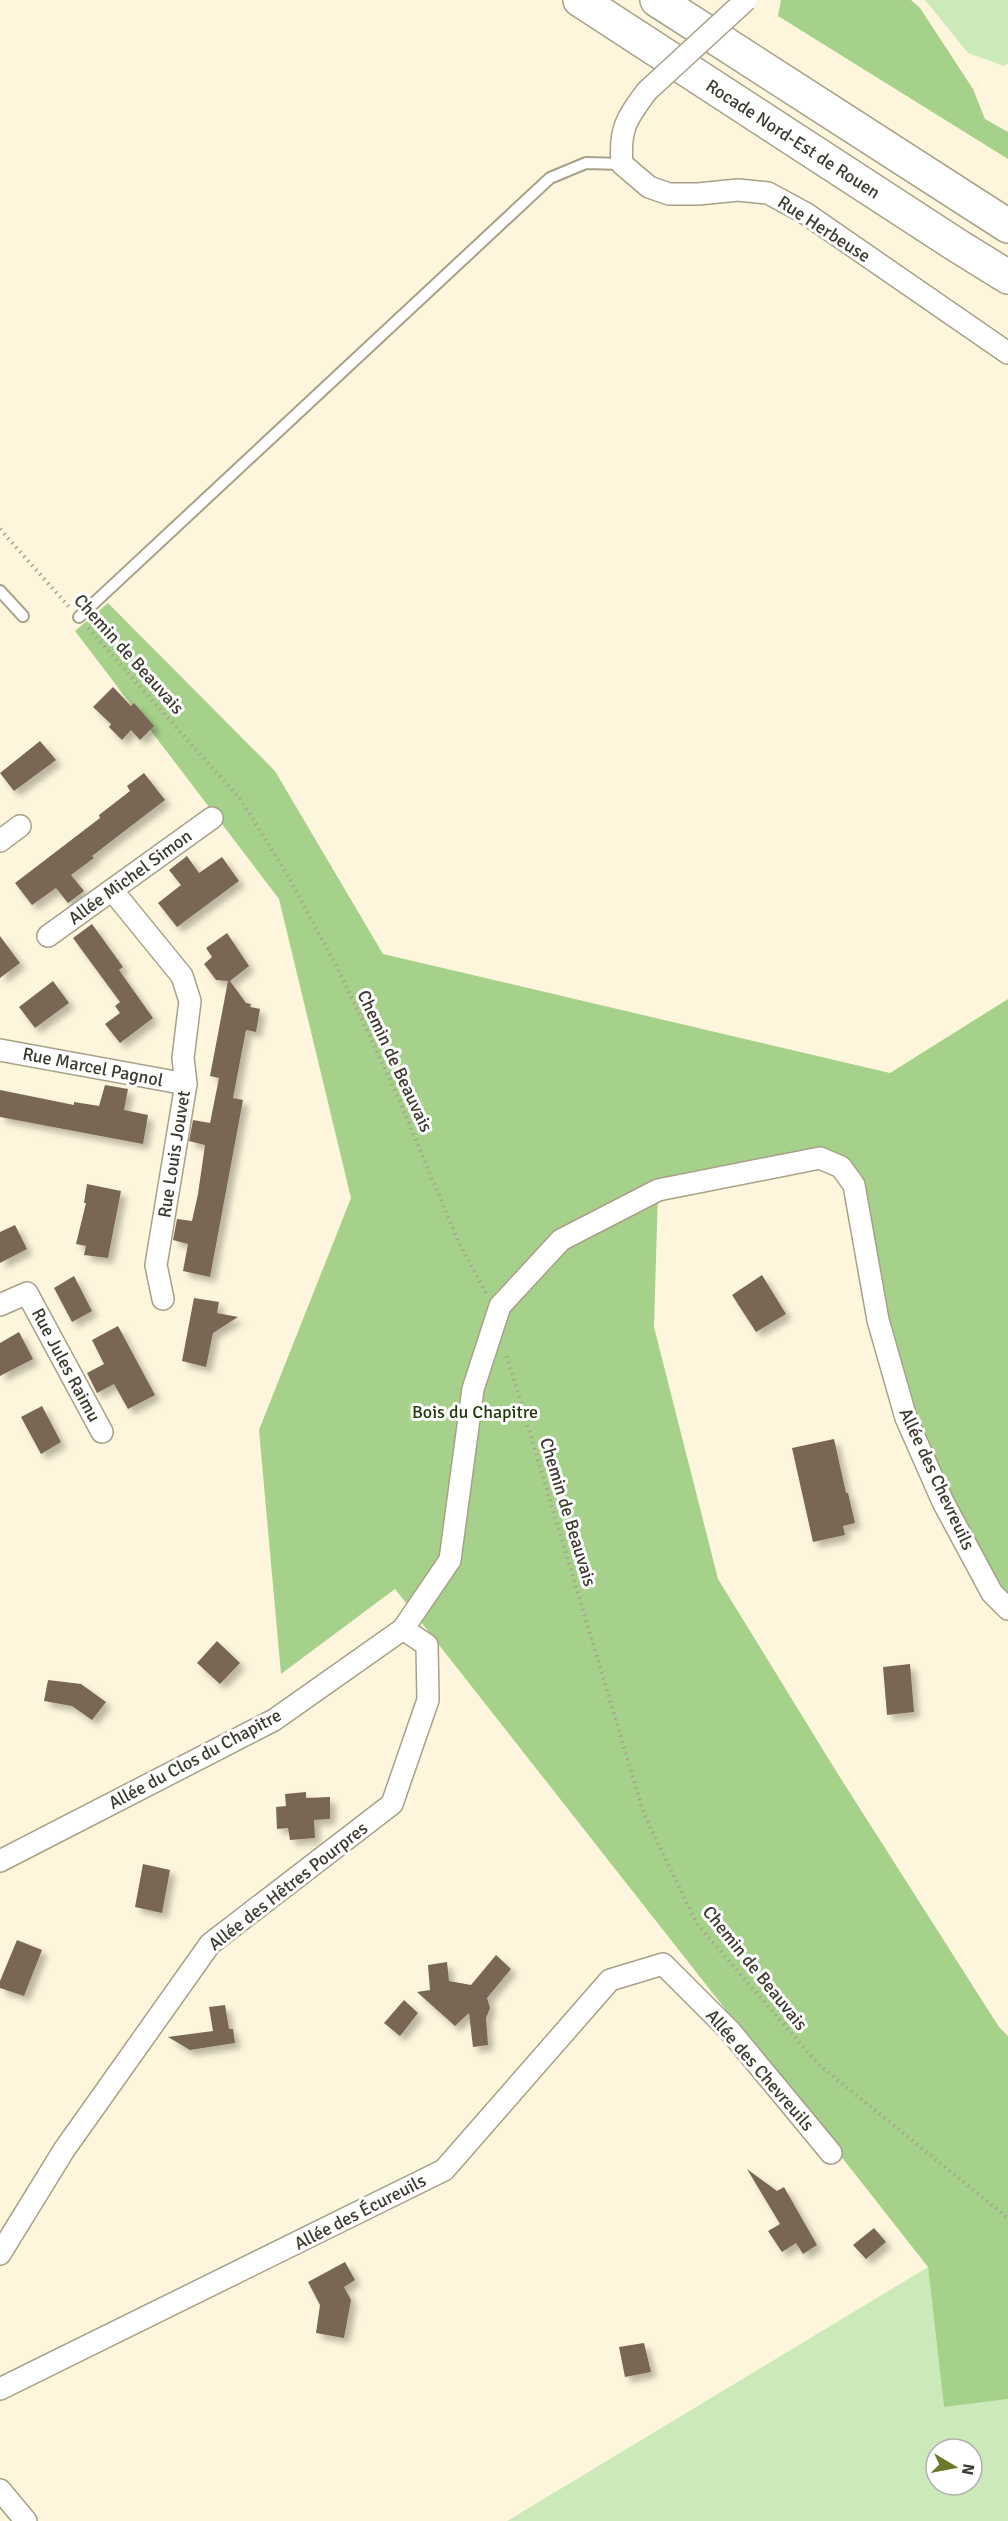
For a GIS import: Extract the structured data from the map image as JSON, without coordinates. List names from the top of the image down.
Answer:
{
  "streets": {
    "highway": ["Rocade Nord-Est de Rouen"],
    "street": [
      "Rue Herbeuse",
      "Allée Michel Simon",
      "Rue Marcel Pagnol",
      "Rue Louis Jouvet",
      "Rue Jules Raimu",
      "Allée des Chevreuils",
      "Allée du Clos du Chapitre",
      "Allée des Hêtres Pourpres",
      "Allée des Écureuils"
    ],
    "path": ["Chemin de Beauvais"]
  },
  "crossings": [
    ["Chemin de Beauvais", "Allée du Clos du Chapitre"],
    ["Allée Michel Simon", "Rue Louis Jouvet"],
    ["Rue Marcel Pagnol", "Rue Louis Jouvet"],
    ["Allée des Chevreuils", "Allée du Clos du Chapitre"],
    ["Allée des Chevreuils", "Allée des Écureuils"],
    ["Allée du Clos du Chapitre", "Allée des Hêtres Pourpres"]
  ],
  "parks": ["Bois du Chapitre"],
  "north": "right"
}
